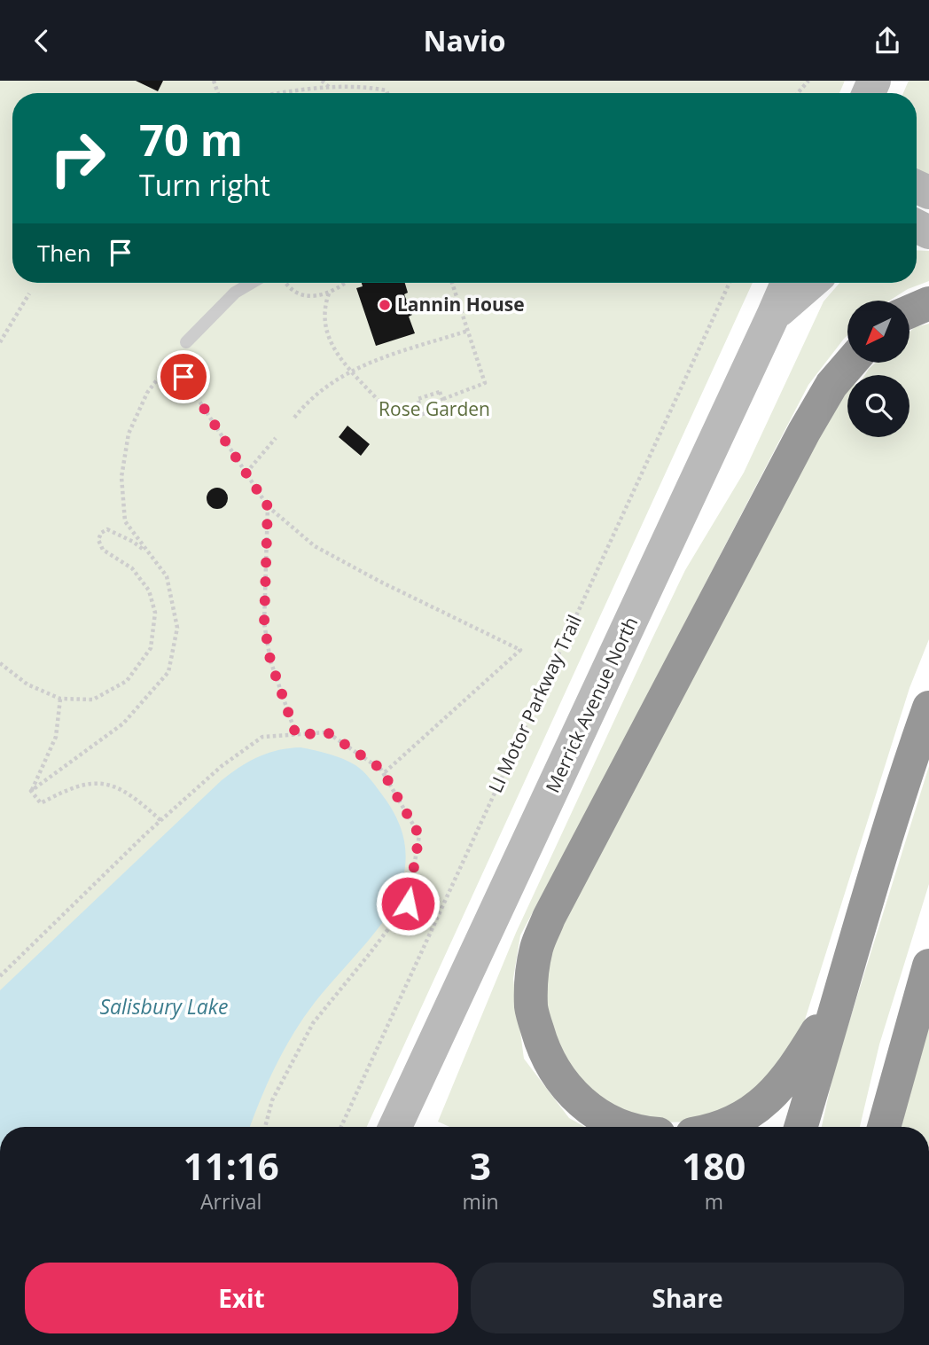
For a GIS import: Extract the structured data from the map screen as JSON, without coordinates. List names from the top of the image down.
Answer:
{
  "streets": {
    "main road": ["Merrick Avenue North"],
    "path": ["LI Motor Parkway Trail"]
  },
  "water": ["Salisbury Lake"],
  "parks": ["Rose Garden"],
  "places": ["Lannin House"],
  "north": "bottom left",
  "page": {
    "header": "Navio",
    "turn": ["70 m", "Turn right"],
    "then": "Then",
    "eta": [
      "11:16",
      "Arrival",
      "3",
      "min",
      "180",
      "m"
    ],
    "buttons": ["Exit", "Share"]
  }
}
